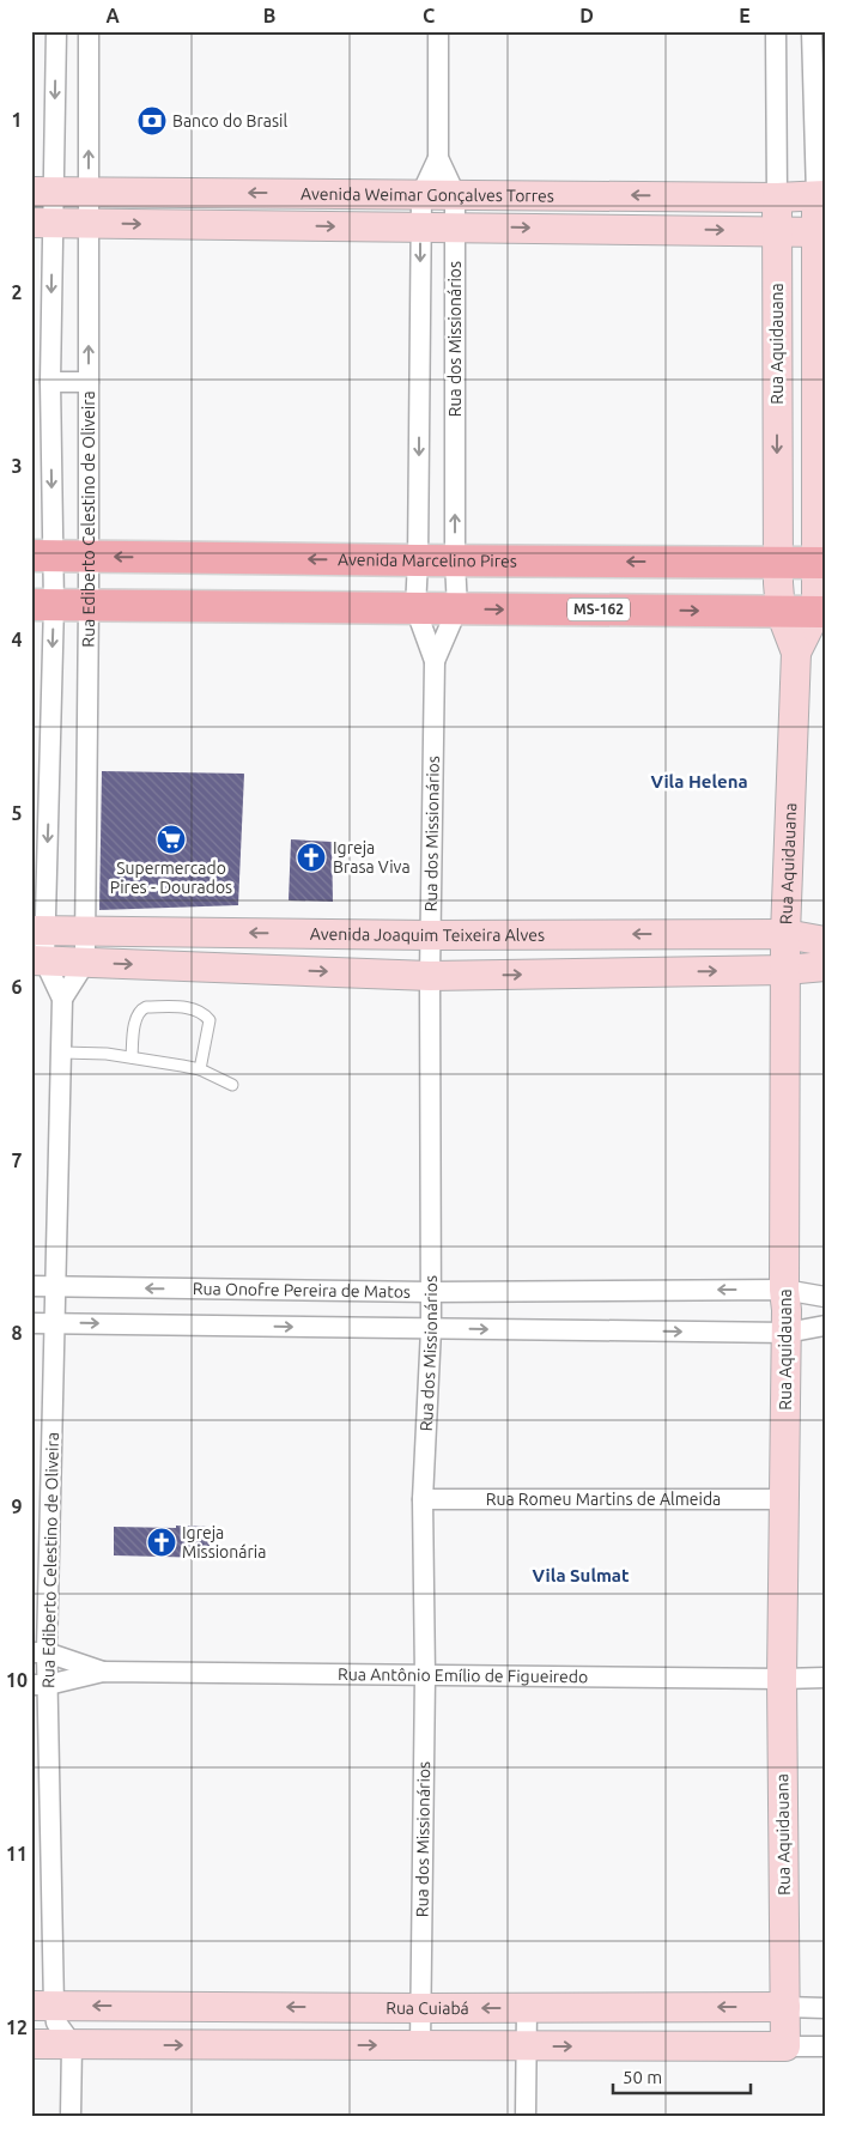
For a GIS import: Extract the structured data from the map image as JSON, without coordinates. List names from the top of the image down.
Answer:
{
  "streets": {
    "main road": ["Avenida Marcelino Pires", "MS-162"],
    "street": [
      "Avenida Weimar Gonçalves Torres",
      "Rua dos Missionários",
      "Rua Aquidauana",
      "Rua Ediberto Celestino de Oliveira",
      "Avenida Joaquim Teixeira Alves",
      "Rua Onofre Pereira de Matos",
      "Rua Romeu Martins de Almeida",
      "Rua Antônio Emílio de Figueiredo",
      "Rua Cuiabá"
    ]
  },
  "crossings": [
    ["Avenida Weimar Gonçalves Torres", "Rua dos Missionários"],
    ["Avenida Weimar Gonçalves Torres", "Rua Aquidauana"],
    ["Avenida Weimar Gonçalves Torres", "Rua Ediberto Celestino de Oliveira"],
    ["Rua dos Missionários", "Avenida Marcelino Pires"],
    ["Rua dos Missionários", "MS-162"],
    ["Rua dos Missionários", "Avenida Joaquim Teixeira Alves"],
    ["Rua dos Missionários", "Rua Onofre Pereira de Matos"],
    ["Rua dos Missionários", "Rua Romeu Martins de Almeida"],
    ["Rua dos Missionários", "Rua Antônio Emílio de Figueiredo"],
    ["Rua dos Missionários", "Rua Cuiabá"],
    ["Rua Aquidauana", "Avenida Marcelino Pires"],
    ["Rua Aquidauana", "MS-162"],
    ["Rua Aquidauana", "Avenida Joaquim Teixeira Alves"],
    ["Rua Aquidauana", "Rua Onofre Pereira de Matos"],
    ["Rua Aquidauana", "Rua Romeu Martins de Almeida"],
    ["Rua Aquidauana", "Rua Antônio Emílio de Figueiredo"],
    ["Rua Aquidauana", "Rua Cuiabá"],
    ["Rua Ediberto Celestino de Oliveira", "Avenida Marcelino Pires"],
    ["Rua Ediberto Celestino de Oliveira", "MS-162"],
    ["Rua Ediberto Celestino de Oliveira", "Avenida Joaquim Teixeira Alves"],
    ["Rua Ediberto Celestino de Oliveira", "Rua Onofre Pereira de Matos"],
    ["Rua Ediberto Celestino de Oliveira", "Rua Antônio Emílio de Figueiredo"],
    ["Rua Ediberto Celestino de Oliveira", "Rua Cuiabá"]
  ],
  "districts": ["Vila Helena", "Vila Sulmat"],
  "places": {
    "bank": ["Banco do Brasil"],
    "supermarket": ["Supermercado Pires - Dourados"],
    "church": ["Igreja Brasa Viva", "Igreja Missionária"]
  },
  "scale_bar": "50 m",
  "grid": {
    "columns": [
      "A",
      "B",
      "C",
      "D",
      "E"
    ],
    "rows": [
      "1",
      "2",
      "3",
      "4",
      "5",
      "6",
      "7",
      "8",
      "9",
      "10",
      "11",
      "12"
    ]
  }
}
